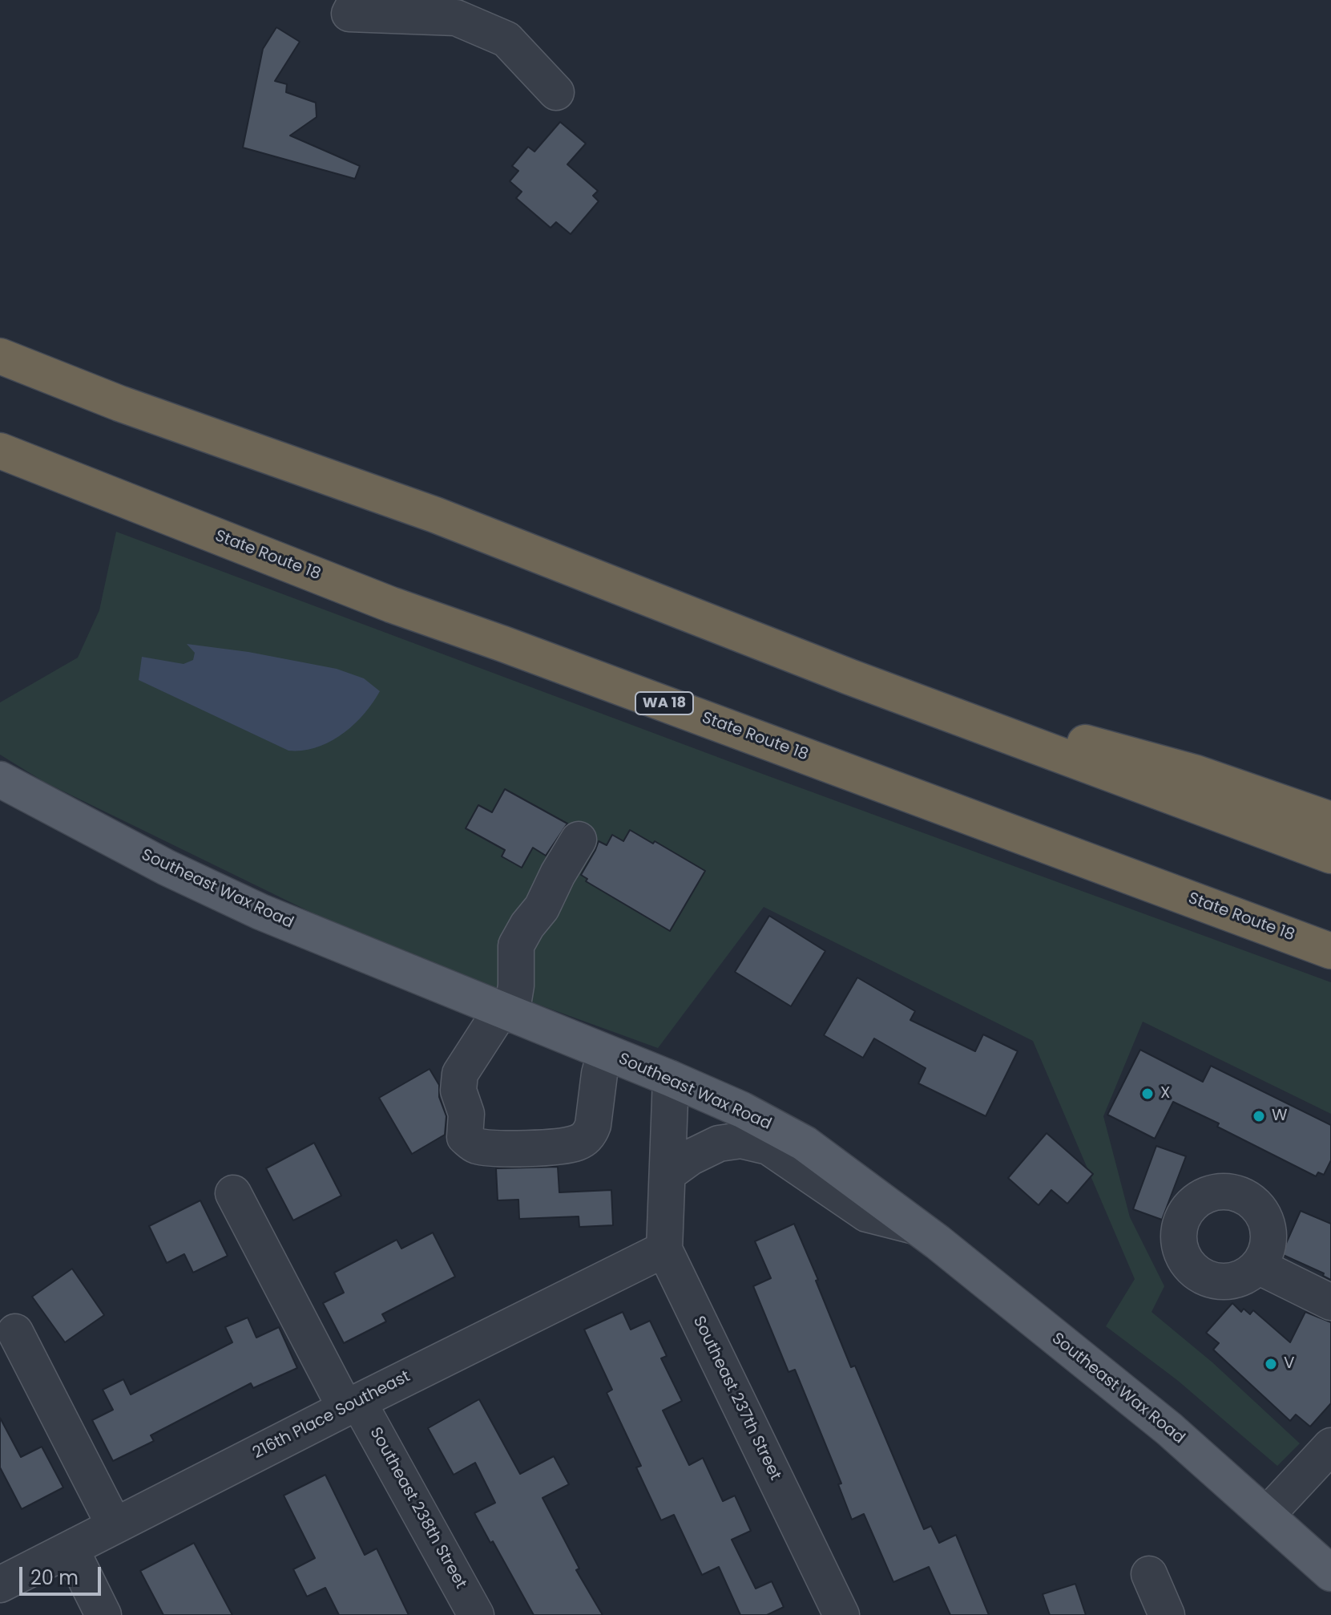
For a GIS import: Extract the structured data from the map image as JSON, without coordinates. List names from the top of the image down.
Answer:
{
  "streets": {
    "highway": ["State Route 18", "WA 18"],
    "main road": ["Southeast Wax Road"],
    "street": ["Southeast 237th Street", "216th Place Southeast", "Southeast 238th Street"]
  },
  "crossings": [
    ["Southeast Wax Road", "Southeast 237th Street"],
    ["Southeast 237th Street", "216th Place Southeast"],
    ["216th Place Southeast", "Southeast 238th Street"]
  ],
  "places": ["X", "W", "V"],
  "scale_bar": "20 m"
}
